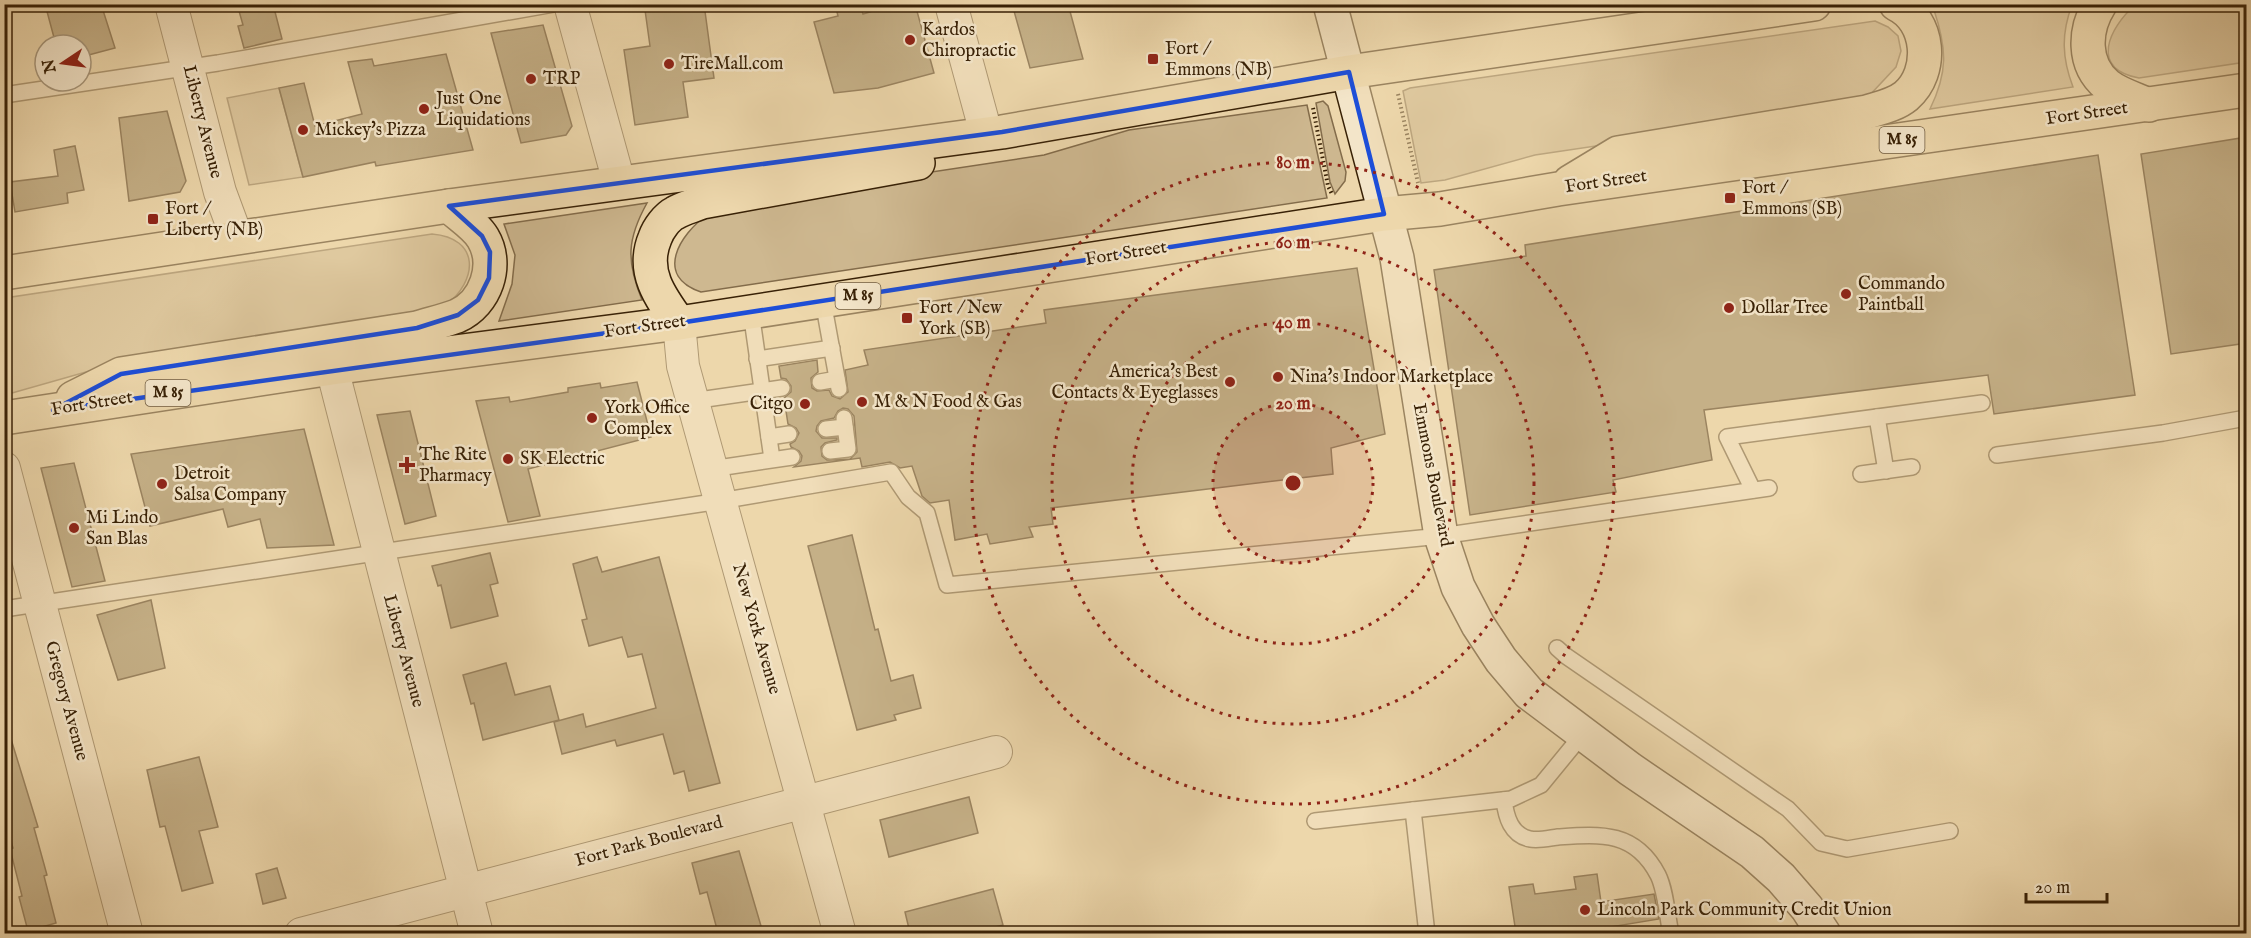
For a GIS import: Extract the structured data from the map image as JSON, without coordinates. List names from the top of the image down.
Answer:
{
  "streets": {
    "main road": ["Fort Street", "M 85"],
    "street": [
      "Liberty Avenue",
      "Emmons Boulevard",
      "New York Avenue",
      "Gregory Avenue",
      "Fort Park Boulevard"
    ]
  },
  "crossings": [
    ["Fort Street", "Liberty Avenue"],
    ["Fort Street", "Emmons Boulevard"],
    ["Fort Street", "New York Avenue"],
    ["Liberty Avenue", "Fort Park Boulevard"],
    ["New York Avenue", "Fort Park Boulevard"]
  ],
  "places": {
    "other": [
      "Kardos Chiropractic",
      "TireMall.com",
      "TRP",
      "Just One Liquidations",
      "Mickey's Pizza",
      "Commando Paintball",
      "Dollar Tree",
      "Nina's Indoor Marketplace",
      "America's Best Contacts & Eyeglasses",
      "M & N Food & Gas",
      "Citgo",
      "York Office Complex",
      "SK Electric",
      "Detroit Salsa Company",
      "Mi Lindo San Blas",
      "Lincoln Park Community Credit Union"
    ],
    "transit": [
      "Fort / Emmons (NB)",
      "Fort / Emmons (SB)",
      "Fort / Liberty (NB)",
      "Fort / New York (SB)"
    ],
    "health": ["The Rite Pharmacy"]
  },
  "scale_bar": "20 m",
  "north": "left",
  "rings": [
    "80 m",
    "60 m",
    "40 m",
    "20 m"
  ]
}
